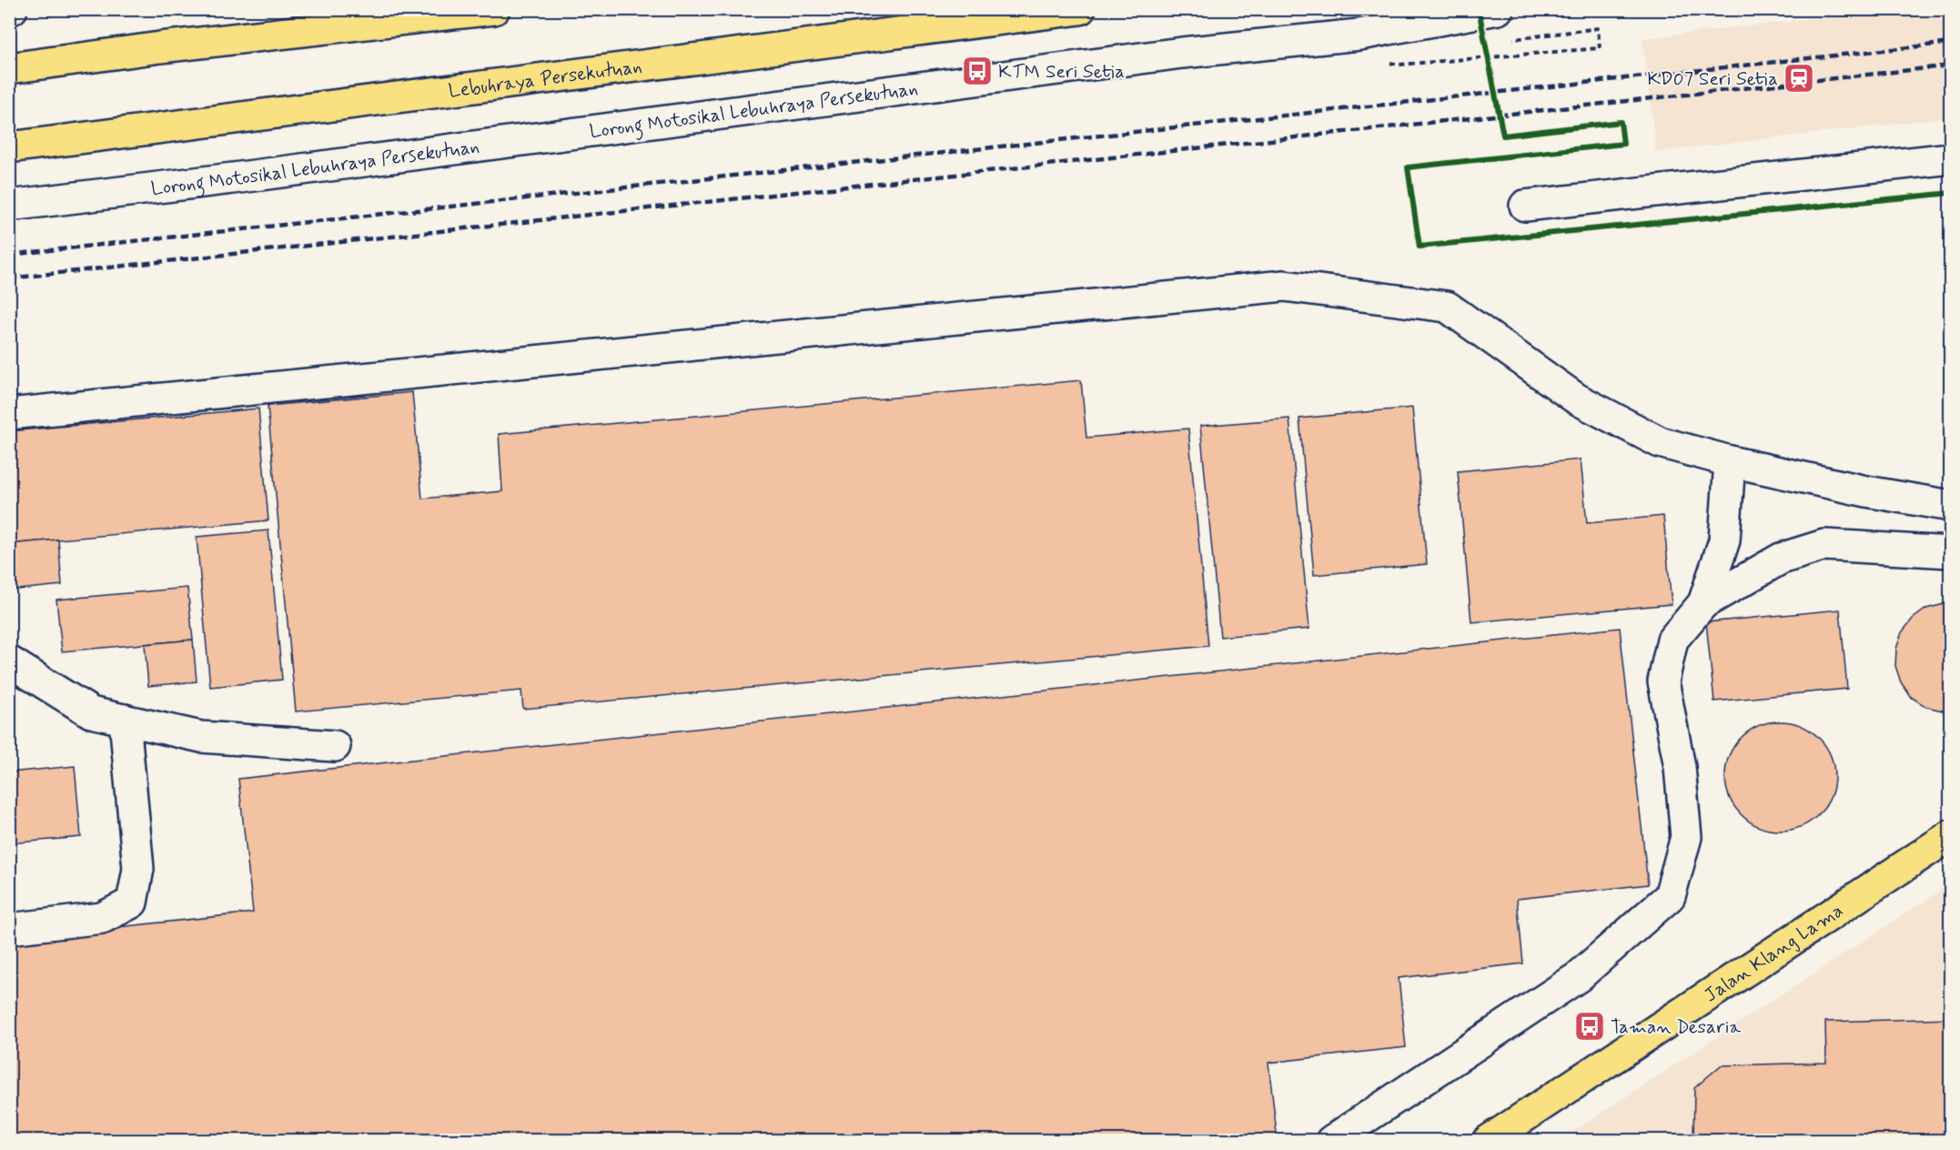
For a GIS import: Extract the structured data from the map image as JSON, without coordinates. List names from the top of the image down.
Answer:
{
  "streets": {
    "main road": ["Lebuhraya Persekutuan", "Jalan Klang Lama"],
    "lane": ["Lorong Motosikal Lebuhraya Persekutuan"]
  },
  "places": {
    "bus stop": ["KTM Seri Setia", "Taman Desaria"],
    "station": ["KD07 Seri Setia"]
  }
}
